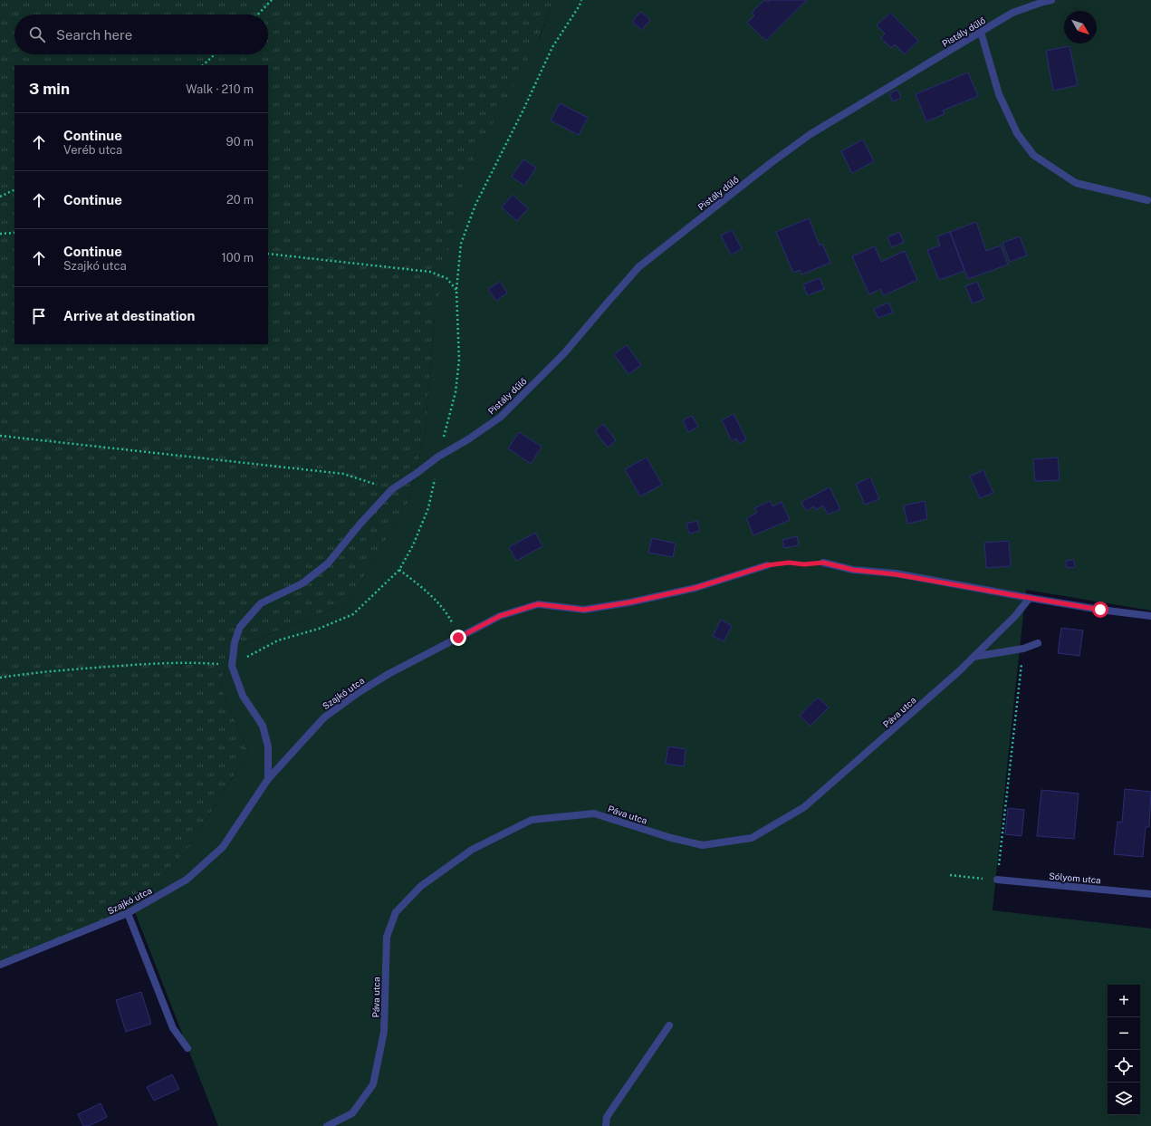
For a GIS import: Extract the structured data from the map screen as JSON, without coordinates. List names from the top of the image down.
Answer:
{
  "streets": {
    "street": [
      "Pistály dűlő",
      "Szajkó utca",
      "Páva utca",
      "Sólyom utca"
    ]
  },
  "north": "bottom right",
  "page": {
    "search": "Search here",
    "heading": ["3 min", "Walk · 210 m"],
    "list": [
      ["Continue", "Veréb utca", "90 m"],
      ["Continue", "20 m"],
      ["Continue", "Szajkó utca", "100 m"],
      "Arrive at destination"
    ],
    "map_buttons": ["+", "−"]
  }
}
